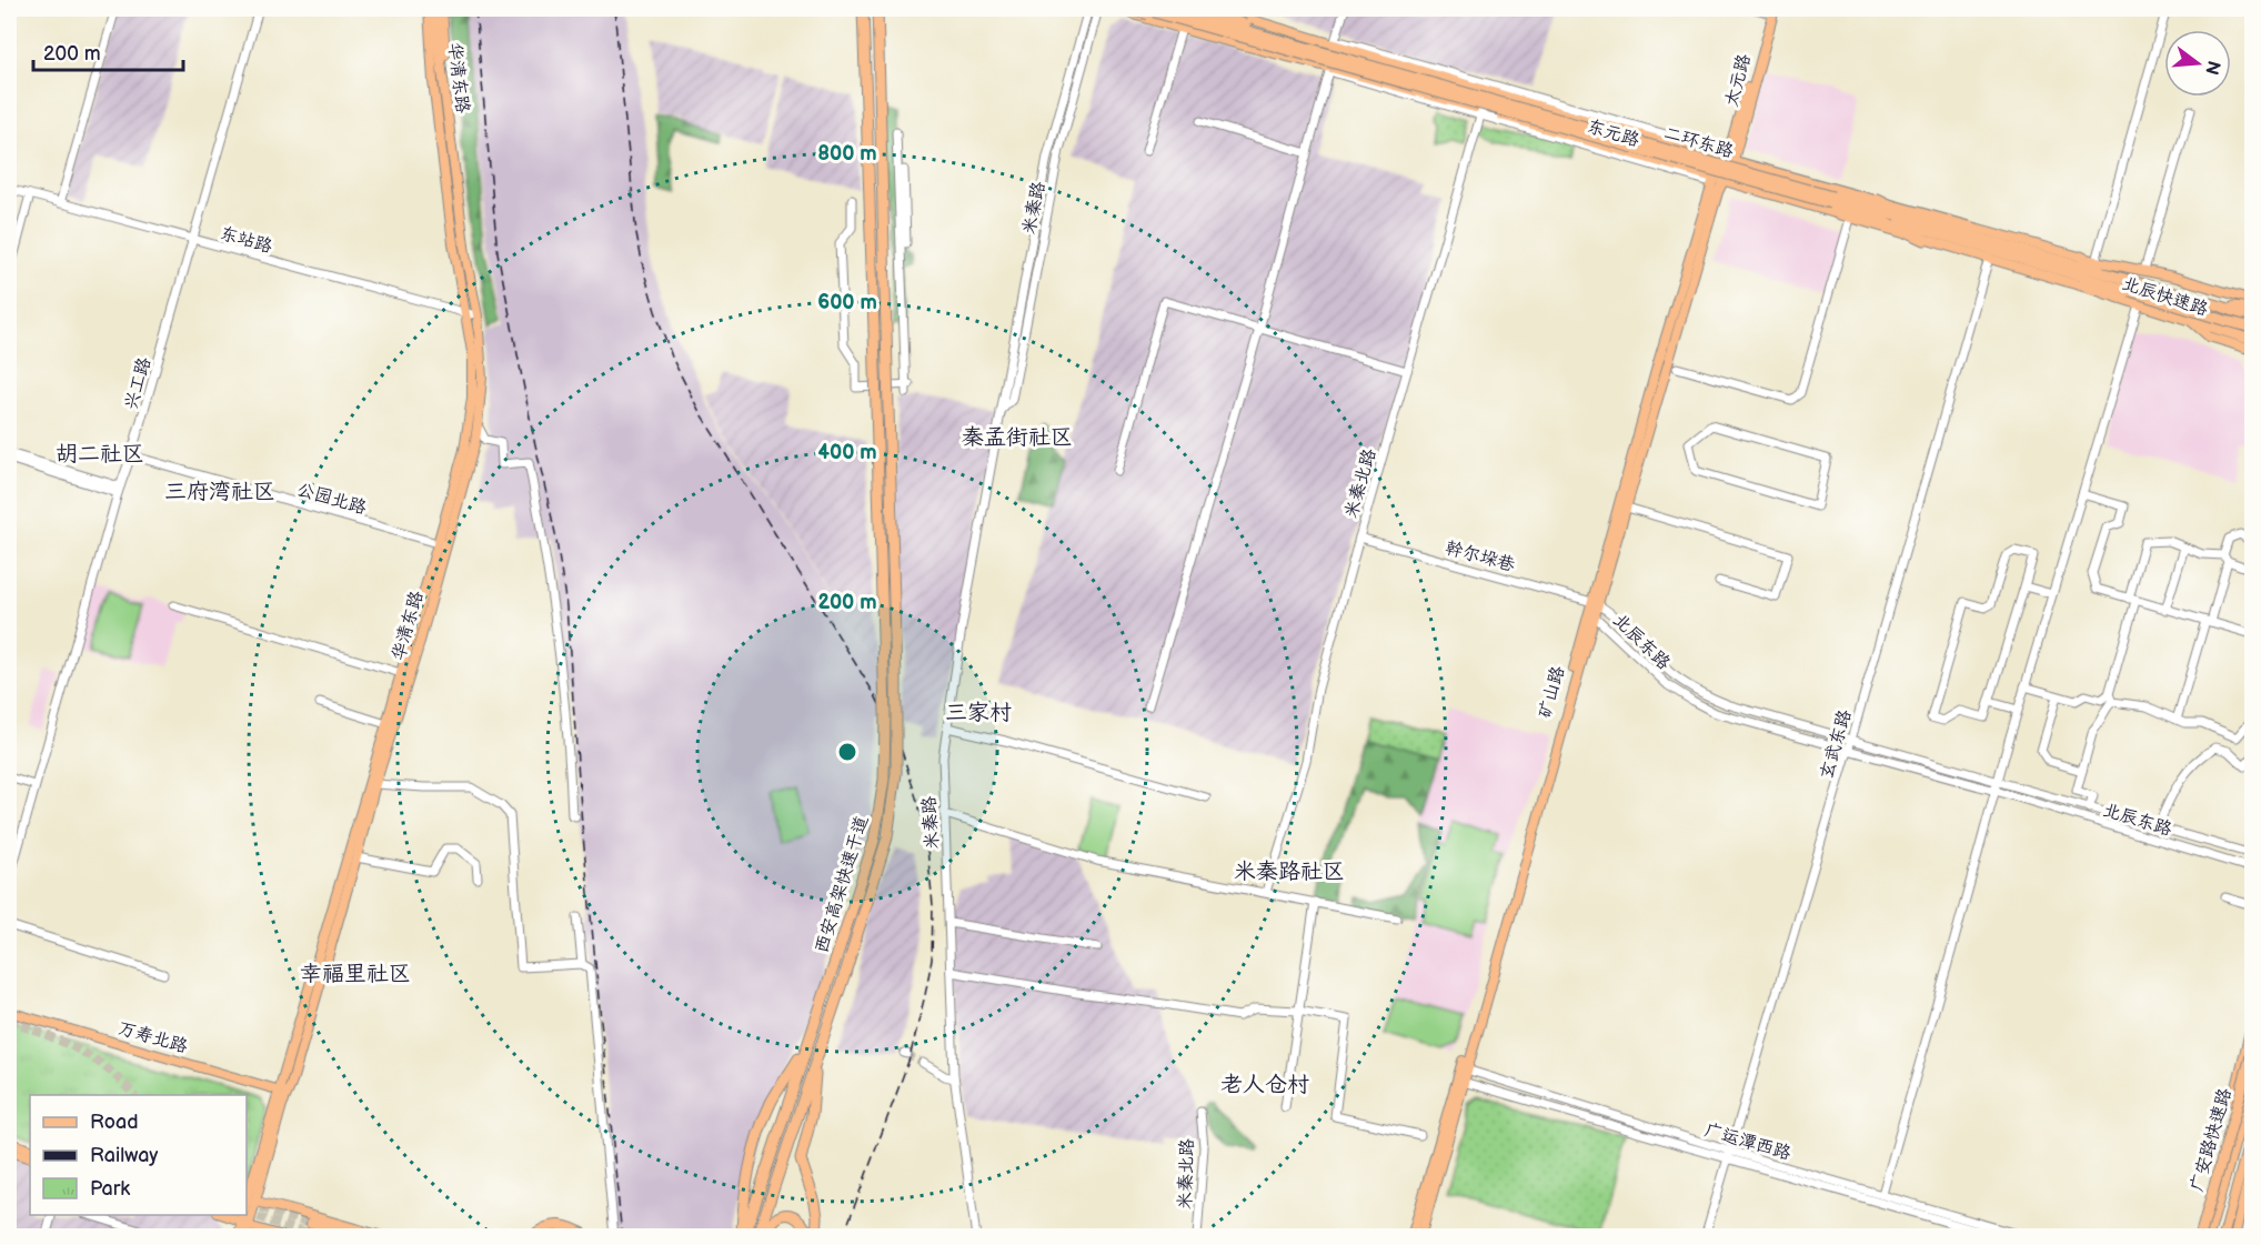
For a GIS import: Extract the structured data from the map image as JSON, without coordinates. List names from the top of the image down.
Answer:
{
  "streets": {
    "highway": [
      "二环东路",
      "北辰快速路",
      "西安高架快速干道",
      "广安路快速路"
    ],
    "main road": [
      "华清东路",
      "太元路",
      "东元路",
      "矿山路",
      "万寿北路"
    ],
    "street": [
      "米秦路",
      "东站路",
      "兴工路",
      "米秦北路",
      "公园北路",
      "幹尔垛巷",
      "北辰东路",
      "玄武东路",
      "广运潭西路"
    ]
  },
  "crossings": [
    ["华清东路", "东站路"],
    ["华清东路", "公园北路"],
    ["华清东路", "万寿北路"],
    ["太元路", "东元路"],
    ["太元路", "矿山路"],
    ["东元路", "北辰快速路"],
    ["东元路", "米秦北路"],
    ["东元路", "矿山路"],
    ["东元路", "玄武东路"],
    ["二环东路", "北辰快速路"],
    ["东站路", "兴工路"],
    ["兴工路", "公园北路"],
    ["米秦北路", "幹尔垛巷"],
    ["幹尔垛巷", "北辰东路"],
    ["幹尔垛巷", "矿山路"],
    ["北辰东路", "矿山路"],
    ["北辰东路", "玄武东路"],
    ["矿山路", "广运潭西路"],
    ["玄武东路", "广运潭西路"]
  ],
  "districts": [
    "秦孟街社区",
    "胡二社区",
    "三府湾社区",
    "三家村",
    "米秦路社区",
    "幸福里社区",
    "老人仓村"
  ],
  "legend": ["Road", "Railway", "Park"],
  "scale_bar": "200 m",
  "north": "right",
  "rings": [
    "800 m",
    "600 m",
    "400 m",
    "200 m"
  ]
}
